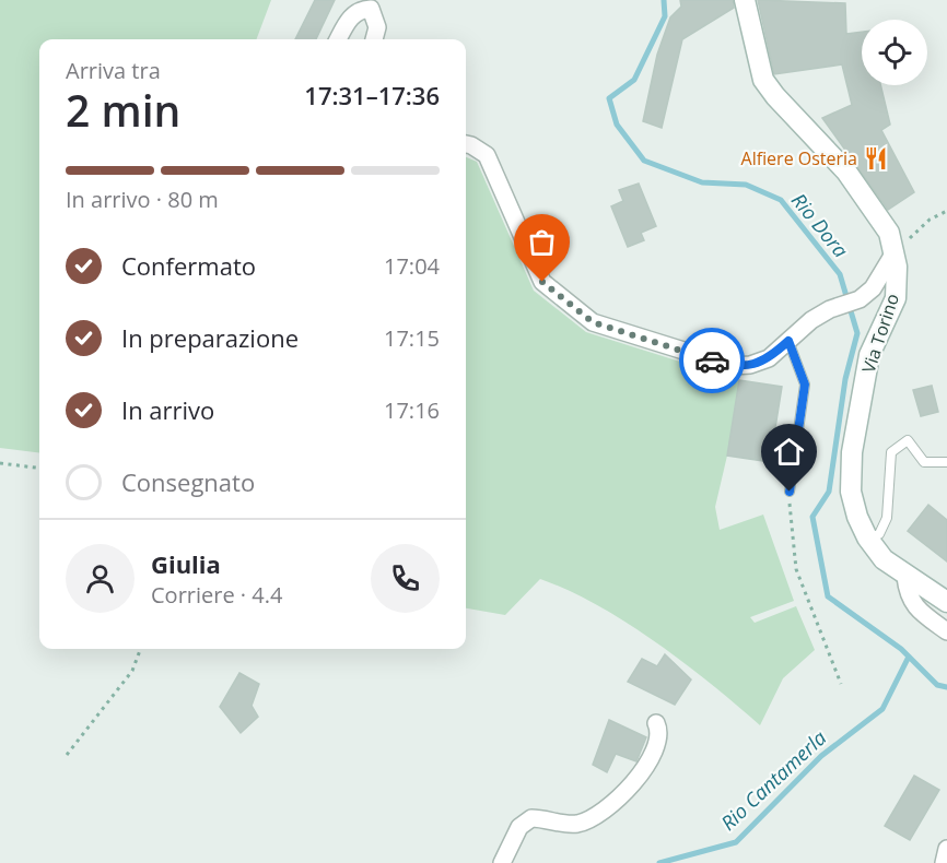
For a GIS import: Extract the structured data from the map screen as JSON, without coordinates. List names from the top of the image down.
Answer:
{
  "streets": {
    "street": ["Via Torino"]
  },
  "water": ["Rio Dora", "Rio Cantamerla"],
  "places": {
    "restaurant": ["Alfiere Osteria"]
  },
  "page": {
    "heading": ["2 min", "Arriva tra", "17:31–17:36"],
    "panel": ["Giulia", "Corriere · 4.4"],
    "bar": "In arrivo · 80 m",
    "list": [
      ["Confermato", "17:04"],
      ["In preparazione", "17:15"],
      ["In arrivo", "17:16"],
      "Consegnato"
    ]
  }
}
